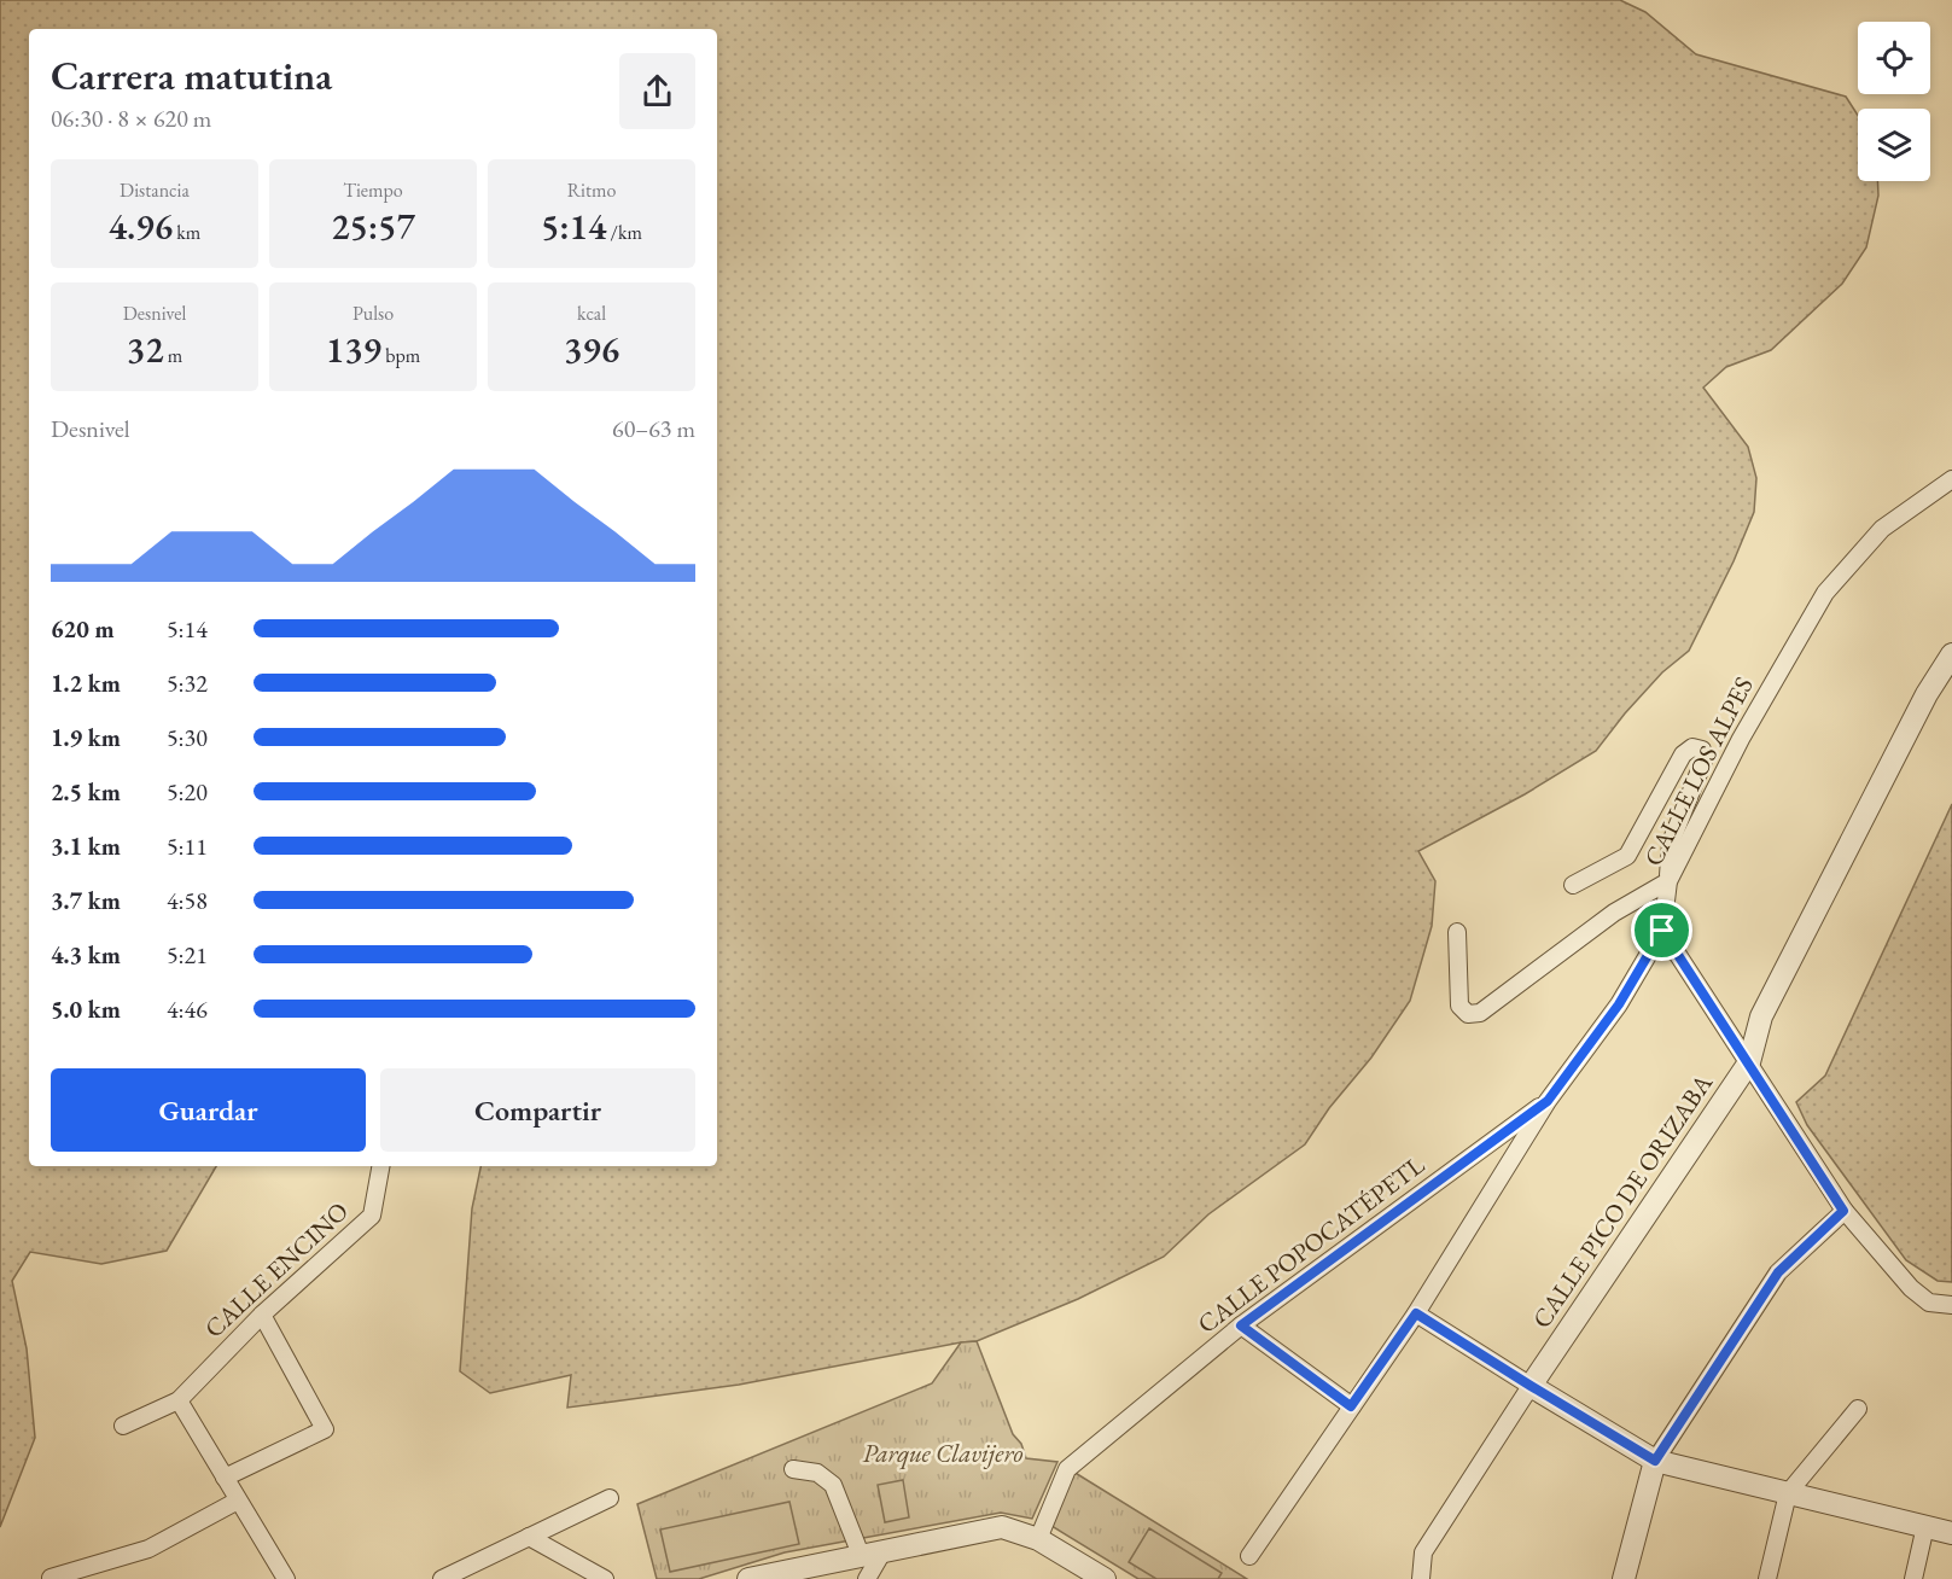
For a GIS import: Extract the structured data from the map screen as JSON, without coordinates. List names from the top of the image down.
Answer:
{
  "streets": {
    "street": [
      "CALLE LOS ALPES",
      "CALLE PICO DE ORIZABA",
      "CALLE POPOCATÉPETL",
      "CALLE ENCINO"
    ]
  },
  "crossings": [
    ["CALLE LOS ALPES", "CALLE POPOCATÉPETL"]
  ],
  "parks": ["Parque Clavijero"],
  "page": {
    "heading": ["Carrera matutina", "06:30 · 8 × 620 m"],
    "stats": [
      ["Distancia", "4.96 km"],
      ["Tiempo", "25:57"],
      ["Ritmo", "5:14 /km"],
      ["Desnivel", "32 m"],
      ["Pulso", "139 bpm"],
      ["kcal", "396"]
    ],
    "chart": ["Desnivel", "60–63 m"],
    "list": [
      {
        "name": "620 m",
        "note": "5:14"
      },
      {
        "name": "1.2 km",
        "note": "5:32"
      },
      {
        "name": "1.9 km",
        "note": "5:30"
      },
      {
        "name": "2.5 km",
        "note": "5:20"
      },
      {
        "name": "3.1 km",
        "note": "5:11"
      },
      {
        "name": "3.7 km",
        "note": "4:58"
      },
      {
        "name": "4.3 km",
        "note": "5:21"
      },
      {
        "name": "5.0 km",
        "note": "4:46"
      }
    ],
    "buttons": ["Guardar", "Compartir"]
  }
}
